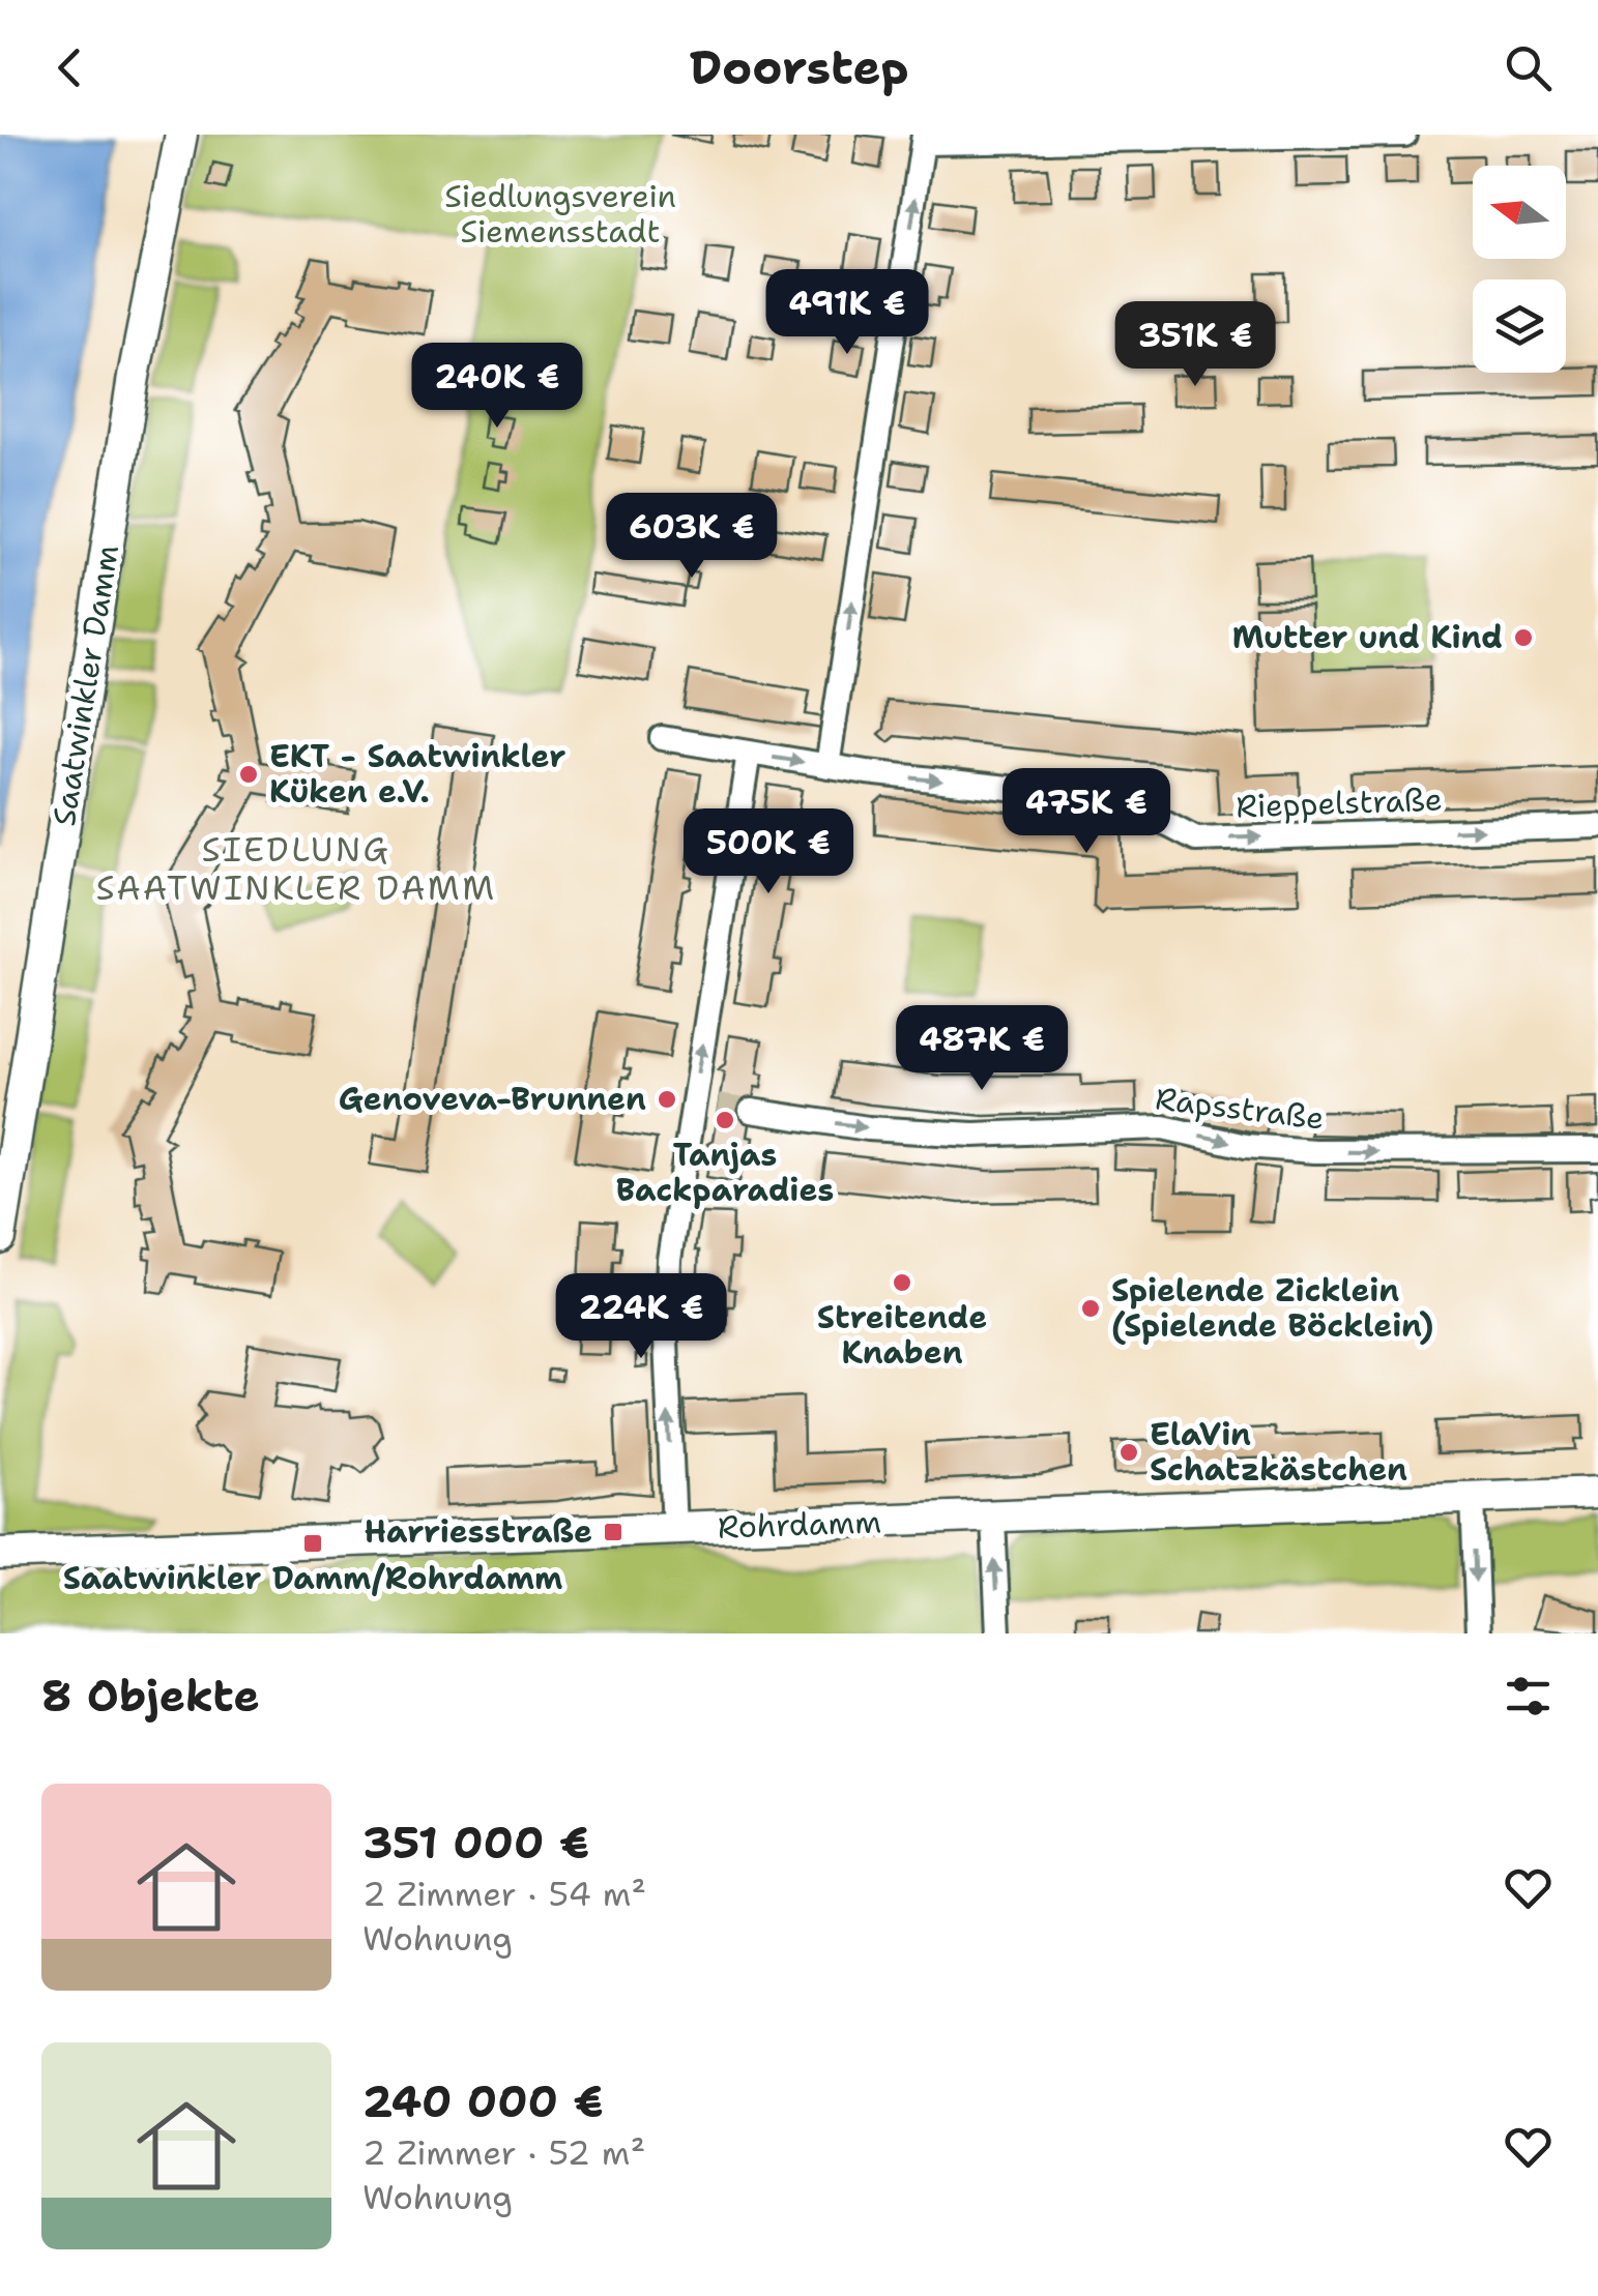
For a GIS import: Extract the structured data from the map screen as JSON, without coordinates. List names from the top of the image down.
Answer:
{
  "streets": {
    "main road": ["Saatwinkler Damm", "Rohrdamm"],
    "street": ["Rieppelstraße", "Rapsstraße"]
  },
  "one_way": ["Rieppelstraße", "Rapsstraße"],
  "districts": ["SIEDLUNG SAATWINKLER DAMM"],
  "parks": ["Siedlungsverein Siemensstadt"],
  "places": {
    "other": [
      "Mutter und Kind",
      "EKT - Saatwinkler Küken e.V.",
      "Genoveva-Brunnen",
      "Tanjas Backparadies",
      "Streitende Knaben",
      "Spielende Zicklein (Spielende Böcklein)",
      "ElaVin Schatzkästchen"
    ],
    "transit": ["Harriesstraße", "Saatwinkler Damm/Rohrdamm"]
  },
  "north": "left",
  "page": {
    "header": "Doorstep",
    "price": [
      "491K €",
      "351K €",
      "240K €",
      "603K €",
      "475K €",
      "500K €",
      "487K €",
      "224K €"
    ],
    "heading": "8 Objekte",
    "list": [
      {
        "name": "351 000 €",
        "note": "2 Zimmer · 54 m² · Wohnung"
      },
      {
        "name": "240 000 €",
        "note": "2 Zimmer · 52 m² · Wohnung"
      }
    ]
  }
}
